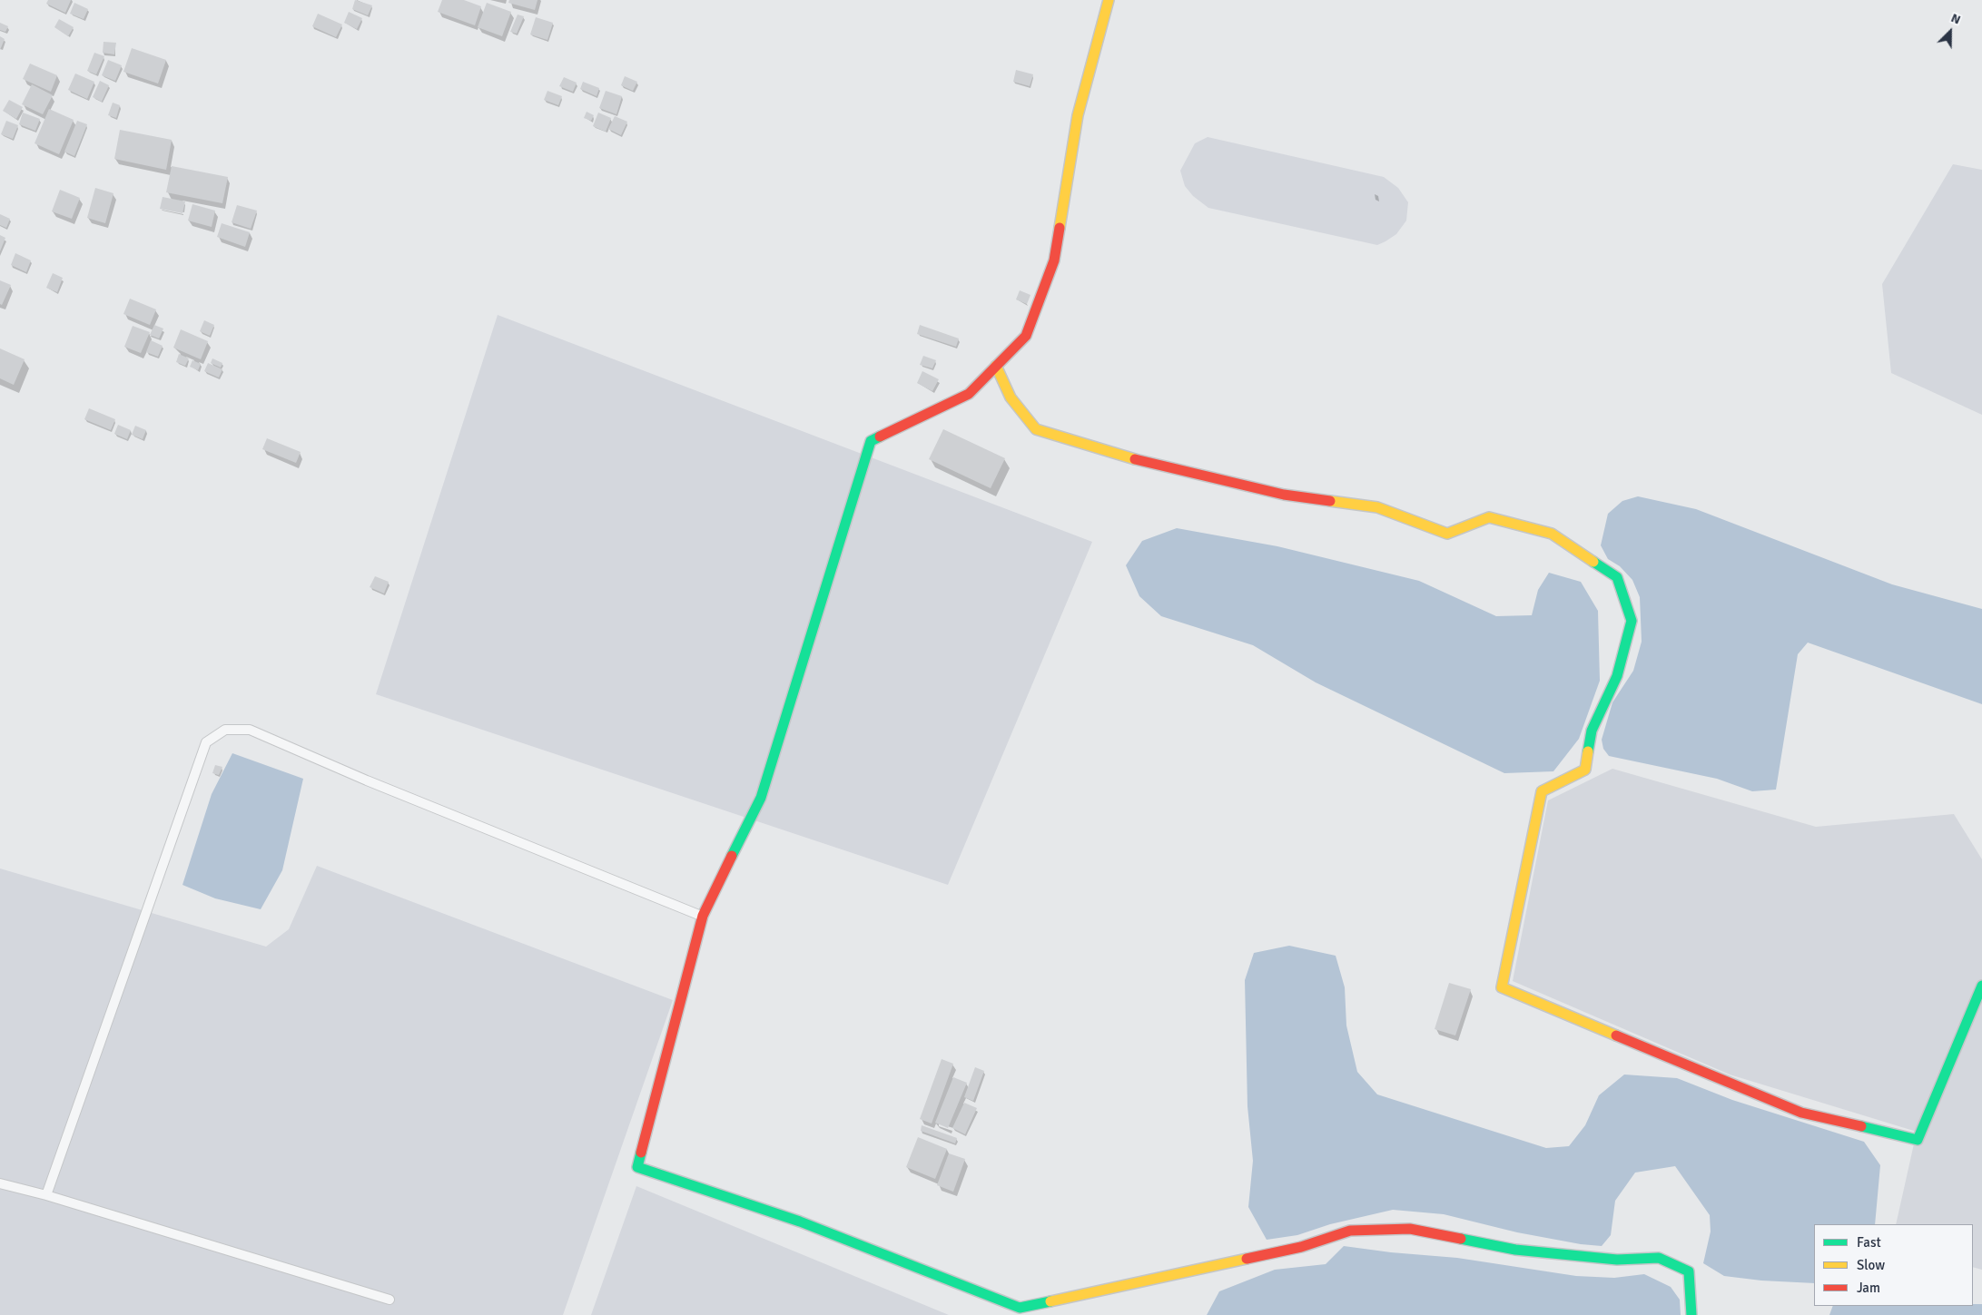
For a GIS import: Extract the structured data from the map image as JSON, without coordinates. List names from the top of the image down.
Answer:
{
  "legend": ["Fast", "Slow", "Jam"],
  "north": "top right"
}
